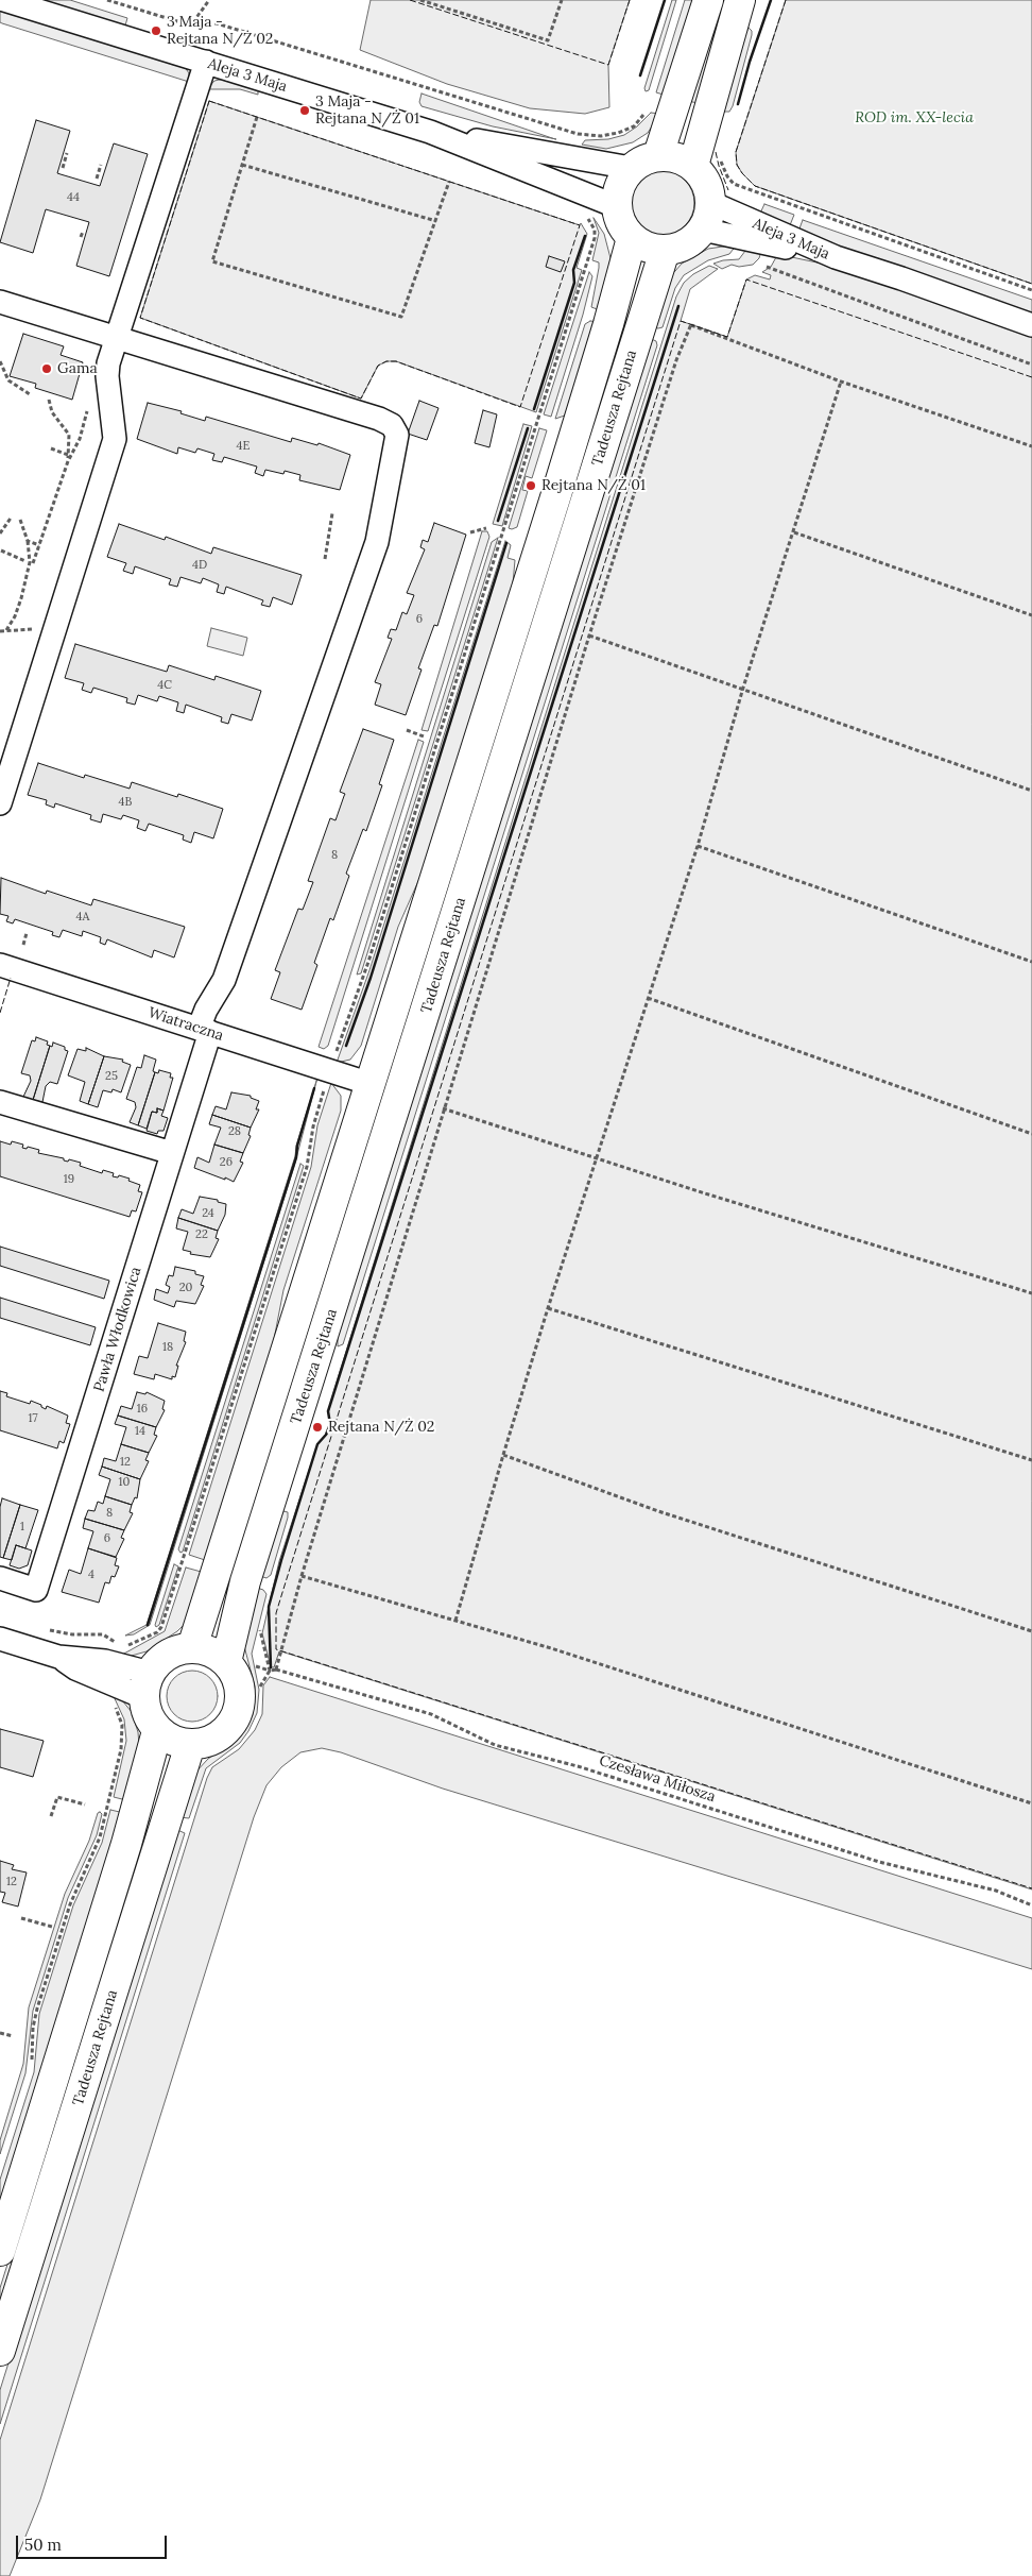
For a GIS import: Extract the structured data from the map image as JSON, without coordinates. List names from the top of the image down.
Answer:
{
  "streets": {
    "main road": ["Tadeusza Rejtana"],
    "street": ["Aleja 3 Maja", "Wiatraczna", "Pawła Włodkowica"],
    "path": ["Czesława Miłosza"]
  },
  "crossings": [
    ["Aleja 3 Maja", "Tadeusza Rejtana"],
    ["Tadeusza Rejtana", "Wiatraczna"],
    ["Wiatraczna", "Pawła Włodkowica"]
  ],
  "parks": ["ROD im. XX-lecia"],
  "places": [
    "3 Maja - Rejtana N/Ż 02",
    "3 Maja - Rejtana N/Ż 01",
    "Gama",
    "Rejtana N/Ż 01",
    "Rejtana N/Ż 02"
  ],
  "house_numbers": [
    "44",
    "4E",
    "4D",
    "6",
    "4C",
    "4B",
    "8",
    "4A",
    "25",
    "28",
    "26",
    "19",
    "24",
    "22",
    "20",
    "18",
    "16",
    "17",
    "14",
    "12",
    "10",
    "8",
    "1",
    "6",
    "4",
    "12"
  ],
  "scale_bar": "50 m"
}
